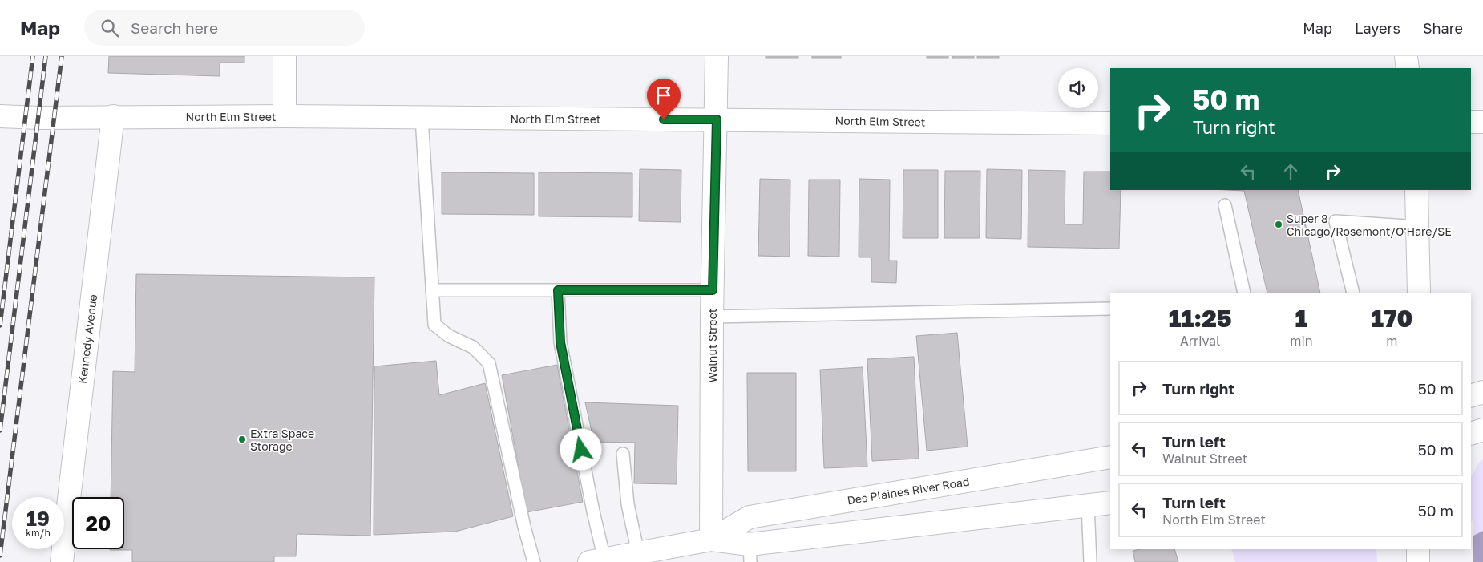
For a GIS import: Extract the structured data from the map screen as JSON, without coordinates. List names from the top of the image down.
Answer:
{
  "streets": {
    "street": [
      "North Elm Street",
      "Kennedy Avenue",
      "Walnut Street",
      "Des Plaines River Road"
    ]
  },
  "crossings": [
    ["North Elm Street", "Kennedy Avenue"],
    ["North Elm Street", "Walnut Street"],
    ["Walnut Street", "Des Plaines River Road"]
  ],
  "places": ["Super 8 Chicago/Rosemont/O'Hare/SE", "Extra Space Storage"],
  "page": {
    "header": "Map",
    "search": "Search here",
    "nav": ["Map", "Layers", "Share"],
    "turn": ["50 m", "Turn right"],
    "eta": [
      "11:25",
      "Arrival",
      "1",
      "min",
      "170",
      "m"
    ],
    "list": [
      {
        "name": "Turn right",
        "value": "50 m"
      },
      {
        "name": "Turn left",
        "note": "Walnut Street",
        "value": "50 m"
      },
      {
        "name": "Turn left",
        "note": "North Elm Street",
        "value": "50 m"
      }
    ],
    "speed": "19 km/h",
    "limit": "20"
  }
}
